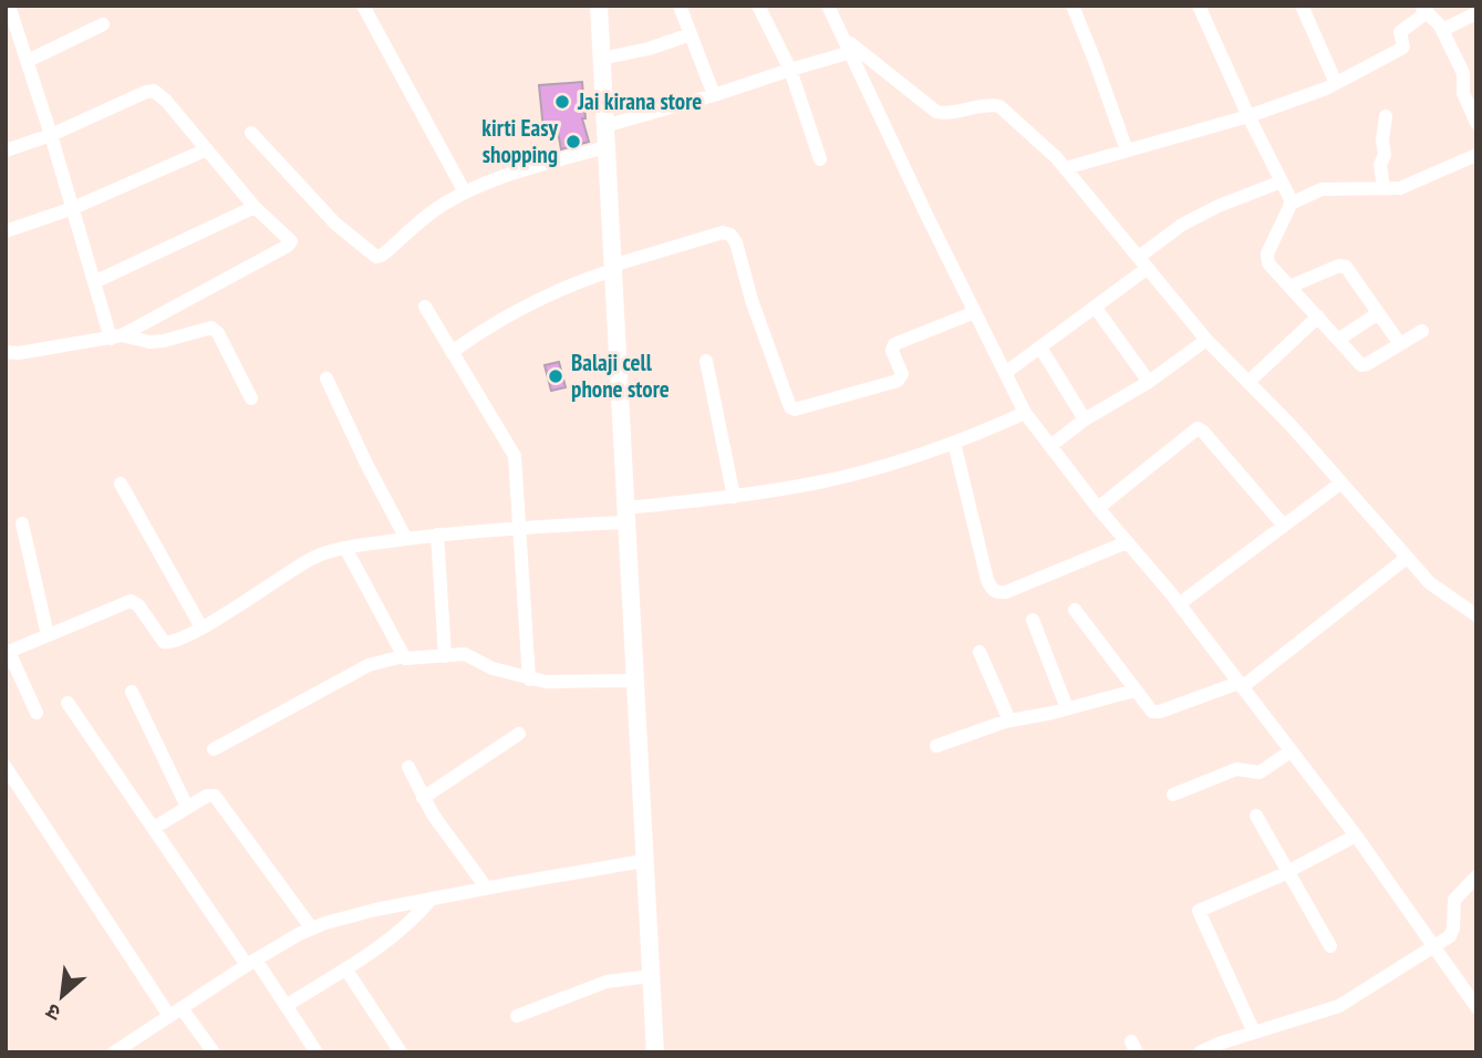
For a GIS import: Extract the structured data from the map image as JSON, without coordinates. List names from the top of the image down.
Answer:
{
  "places": ["Jai kirana store", "kirti Easy shopping", "Balaji cell phone store"],
  "north": "bottom left"
}
